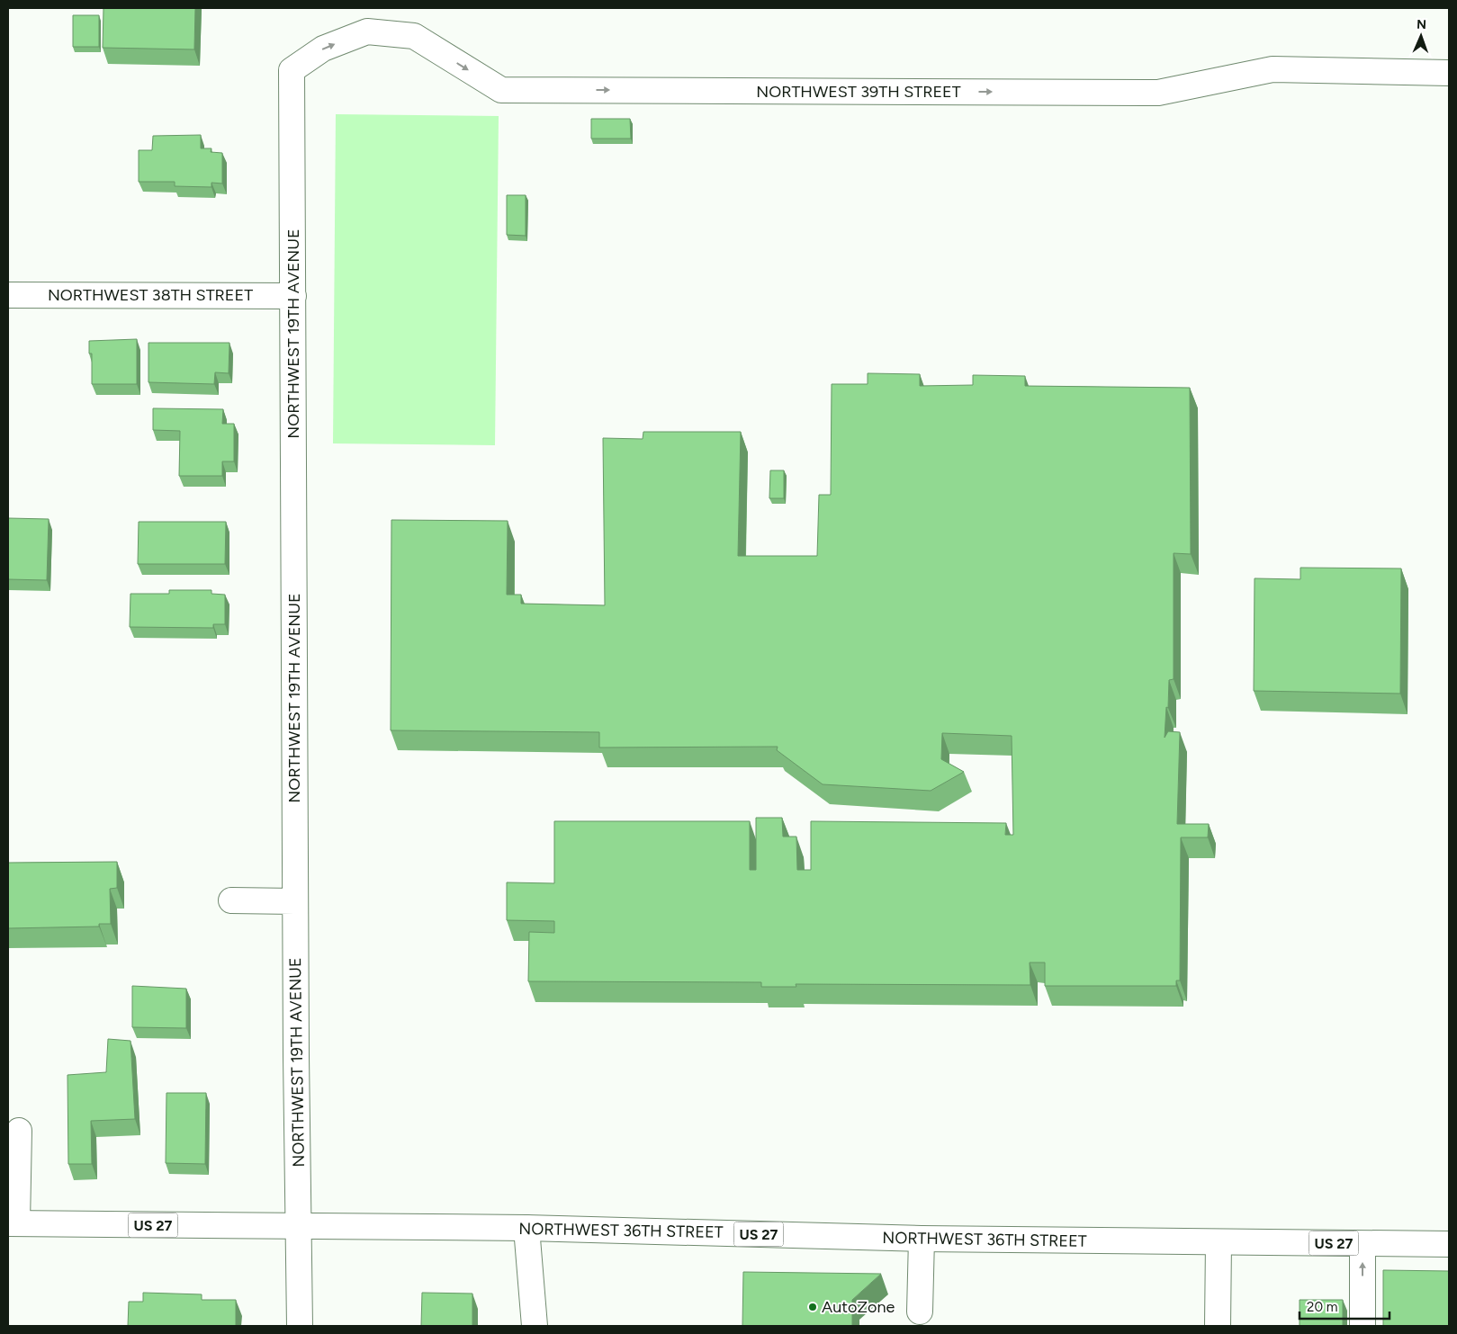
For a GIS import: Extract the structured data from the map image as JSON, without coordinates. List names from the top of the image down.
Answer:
{
  "streets": {
    "street": [
      "NORTHWEST 39TH STREET",
      "NORTHWEST 38TH STREET",
      "NORTHWEST 19TH AVENUE",
      "US 27",
      "NORTHWEST 36TH STREET"
    ]
  },
  "crossings": [
    ["NORTHWEST 39TH STREET", "NORTHWEST 19TH AVENUE"],
    ["NORTHWEST 38TH STREET", "NORTHWEST 19TH AVENUE"],
    ["NORTHWEST 19TH AVENUE", "NORTHWEST 36TH STREET"]
  ],
  "one_way": ["NORTHWEST 39TH STREET"],
  "places": ["AutoZone"],
  "scale_bar": "20 m",
  "north": "top"
}
